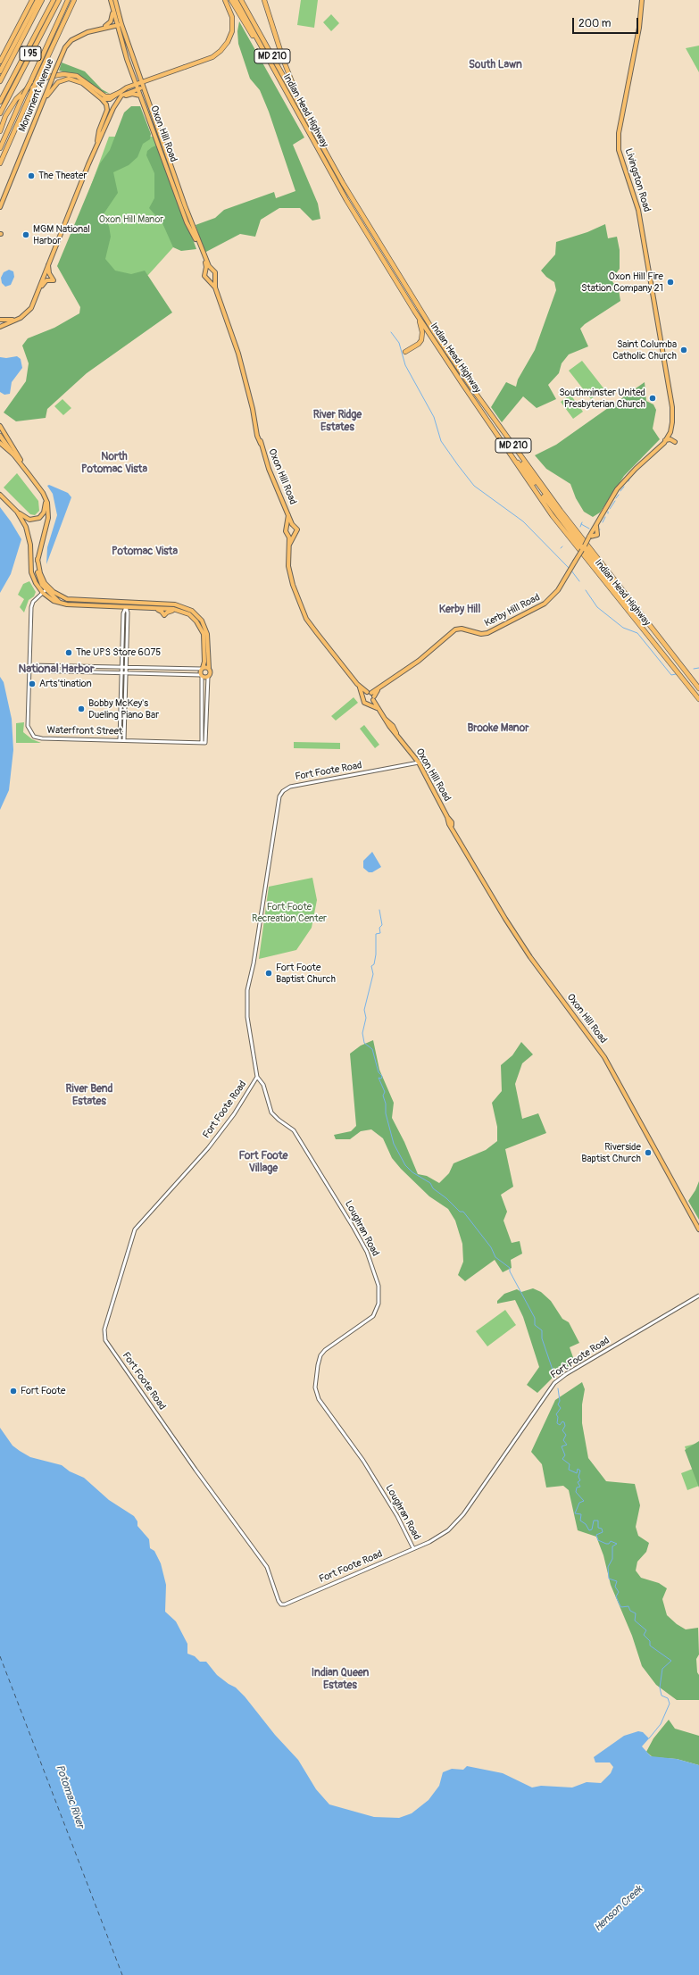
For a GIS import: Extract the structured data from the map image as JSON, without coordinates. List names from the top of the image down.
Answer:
{
  "streets": {
    "highway": ["I 95", "MD 210", "Indian Head Highway"],
    "main road": [
      "Monument Avenue",
      "Oxon Hill Road",
      "Livingston Road",
      "Kerby Hill Road"
    ],
    "street": ["Waterfront Street", "Fort Foote Road", "Loughran Road"]
  },
  "crossings": [
    ["Monument Avenue", "Oxon Hill Road"],
    ["Oxon Hill Road", "Fort Foote Road"],
    ["Livingston Road", "Kerby Hill Road"],
    ["Fort Foote Road", "Loughran Road"]
  ],
  "districts": [
    "South Lawn",
    "River Ridge Estates",
    "North Potomac Vista",
    "Potomac Vista",
    "Kerby Hill",
    "National Harbor",
    "Brooke Manor",
    "River Bend Estates",
    "Fort Foote Village",
    "Indian Queen Estates"
  ],
  "water": ["Potomac River", "Henson Creek"],
  "parks": ["Oxon Hill Manor", "Fort Foote Recreation Center"],
  "places": [
    "The Theater",
    "MGM National Harbor",
    "Oxon Hill Fire Station Company 21",
    "Saint Columba Catholic Church",
    "Southminster United Presbyterian Church",
    "The UPS Store 6075",
    "Arts’tination",
    "Bobby McKey's Dueling Piano Bar",
    "Fort Foote Baptist Church",
    "Riverside Baptist Church",
    "Fort Foote"
  ],
  "scale_bar": "200 m"
}
